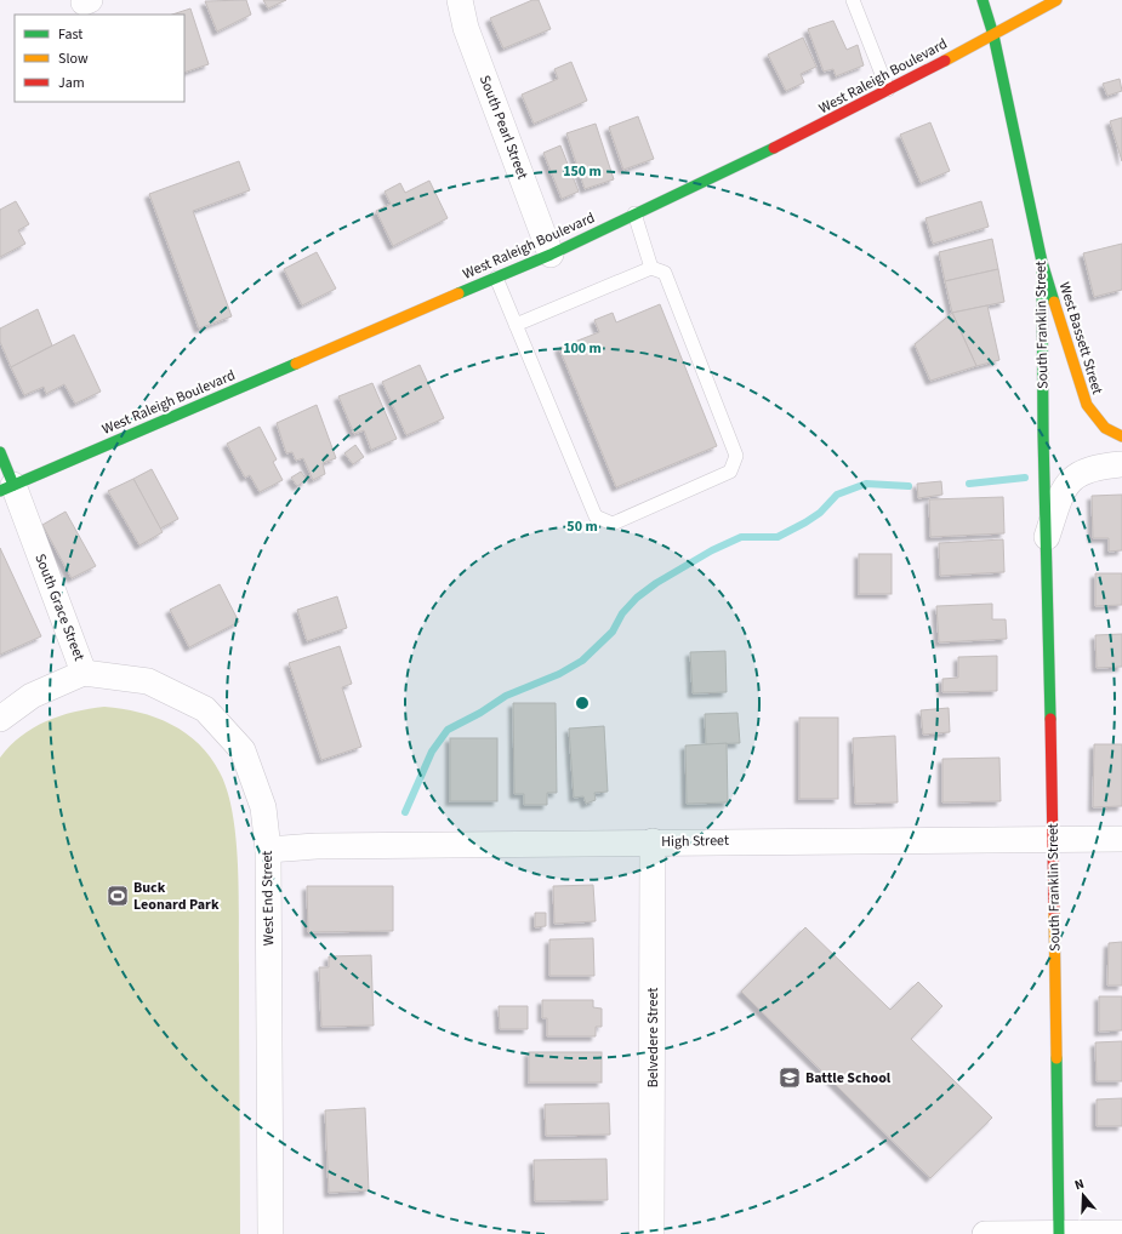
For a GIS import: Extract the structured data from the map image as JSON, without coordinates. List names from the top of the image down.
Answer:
{
  "streets": {
    "main road": [
      "West Raleigh Boulevard",
      "South Franklin Street",
      "West Bassett Street",
      "South Grace Street"
    ],
    "street": [
      "South Pearl Street",
      "High Street",
      "West End Street",
      "Belvedere Street"
    ]
  },
  "crossings": [
    ["West Raleigh Boulevard", "South Pearl Street"],
    ["West Raleigh Boulevard", "South Franklin Street"],
    ["West Raleigh Boulevard", "South Grace Street"],
    ["South Franklin Street", "West Bassett Street"],
    ["South Franklin Street", "High Street"],
    ["South Grace Street", "West End Street"],
    ["High Street", "West End Street"],
    ["High Street", "Belvedere Street"]
  ],
  "places": {
    "sports": ["Buck Leonard Park"],
    "school or university": ["Battle School"]
  },
  "legend": ["Fast", "Slow", "Jam"],
  "north": "top",
  "rings": ["150 m", "100 m", "50 m"]
}
